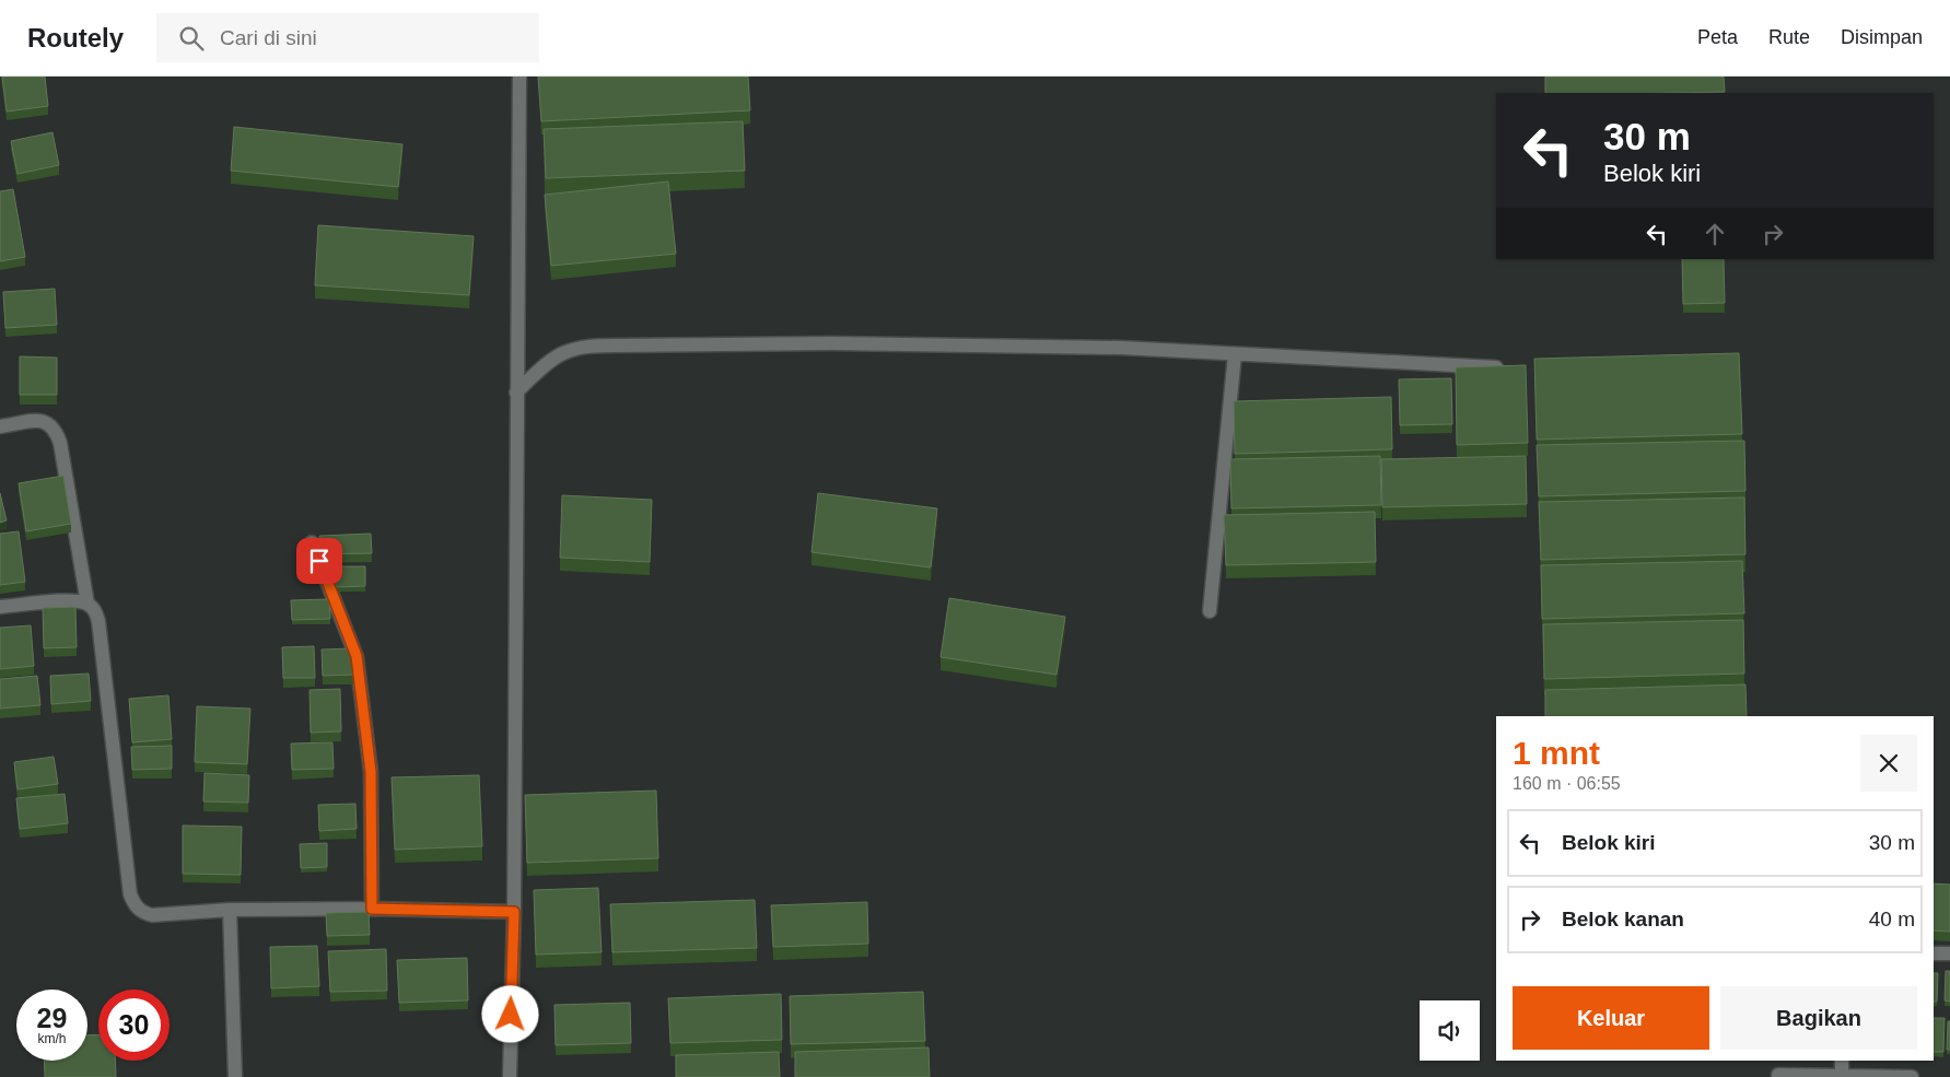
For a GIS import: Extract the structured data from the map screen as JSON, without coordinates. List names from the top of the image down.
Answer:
{
  "page": {
    "header": "Routely",
    "search": "Cari di sini",
    "nav": ["Peta", "Rute", "Disimpan"],
    "turn": ["30 m", "Belok kiri"],
    "heading": ["1 mnt", "160 m · 06:55"],
    "list": [
      {
        "name": "Belok kiri",
        "value": "30 m"
      },
      {
        "name": "Belok kanan",
        "value": "40 m"
      }
    ],
    "buttons": ["Keluar", "Bagikan"],
    "speed": "29 km/h",
    "limit": "30"
  }
}
